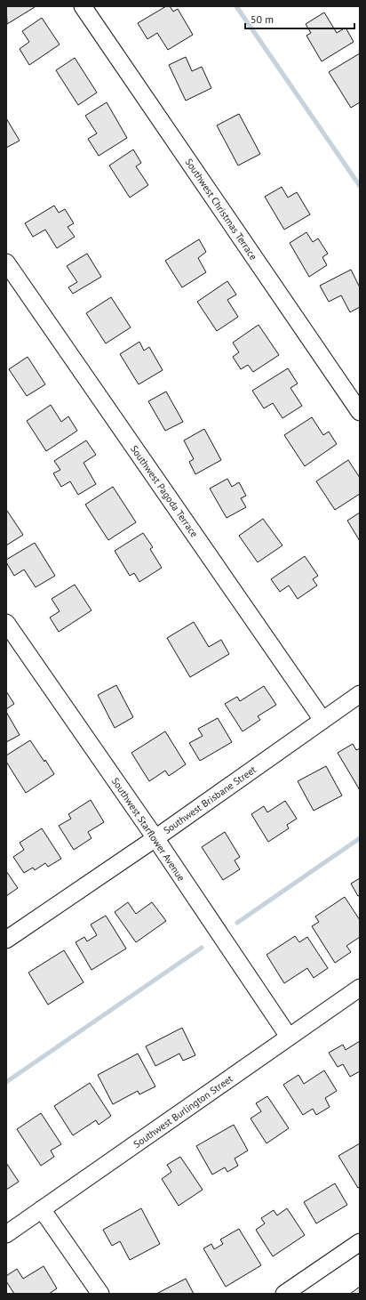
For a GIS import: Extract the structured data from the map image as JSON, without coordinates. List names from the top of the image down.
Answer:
{
  "streets": {
    "street": [
      "Southwest Christmas Terrace",
      "Southwest Pagoda Terrace",
      "Southwest Brisbane Street",
      "Southwest Starflower Avenue",
      "Southwest Burlington Street"
    ]
  },
  "crossings": [
    ["Southwest Pagoda Terrace", "Southwest Brisbane Street"],
    ["Southwest Brisbane Street", "Southwest Starflower Avenue"],
    ["Southwest Starflower Avenue", "Southwest Burlington Street"]
  ],
  "scale_bar": "50 m"
}
